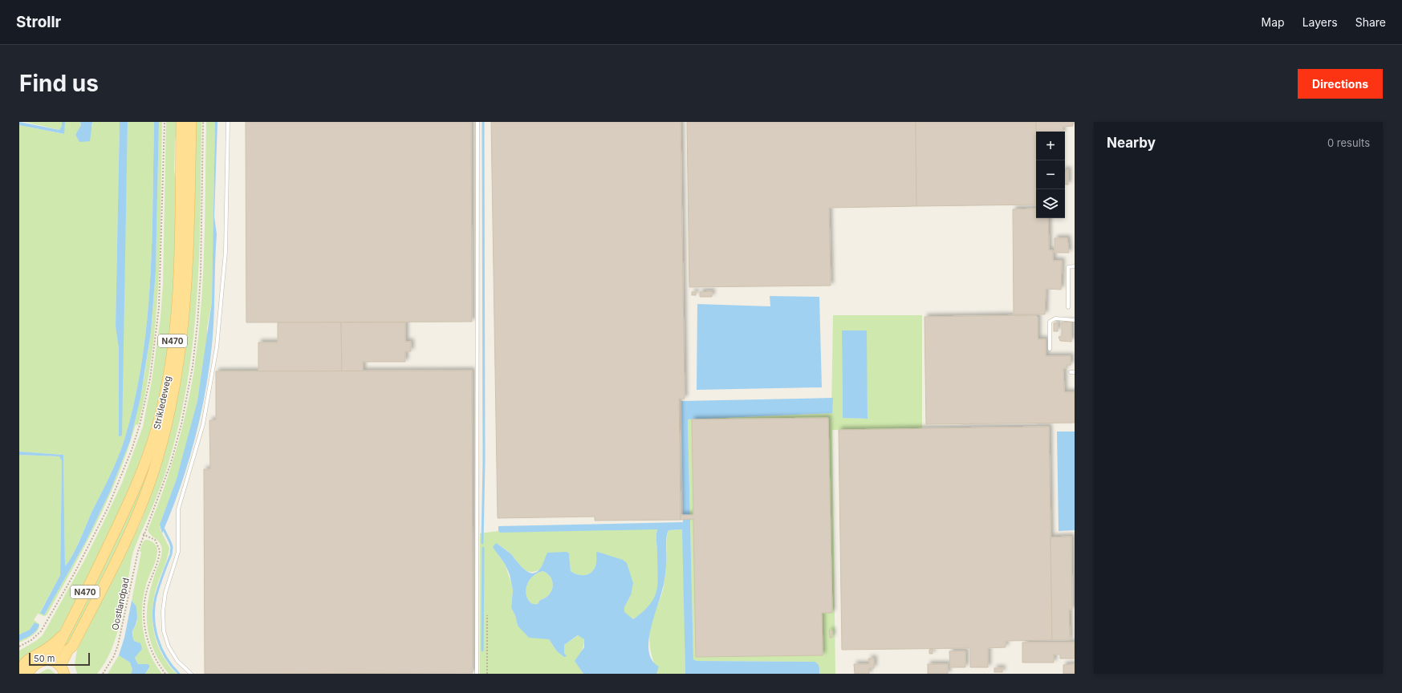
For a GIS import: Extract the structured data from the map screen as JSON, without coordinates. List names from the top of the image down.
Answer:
{
  "streets": {
    "main road": ["N470", "Strikledeweg"],
    "path": ["Oostlandpad"]
  },
  "crossings": [
    ["N470", "Strikledeweg"]
  ],
  "scale_bar": "50 m",
  "page": {
    "header": "Strollr",
    "nav": ["Map", "Layers", "Share"],
    "buttons": "Directions",
    "title": "Find us",
    "heading": ["Nearby", "0 results"],
    "map_buttons": ["+", "−"],
    "scale": "50 m"
  }
}
